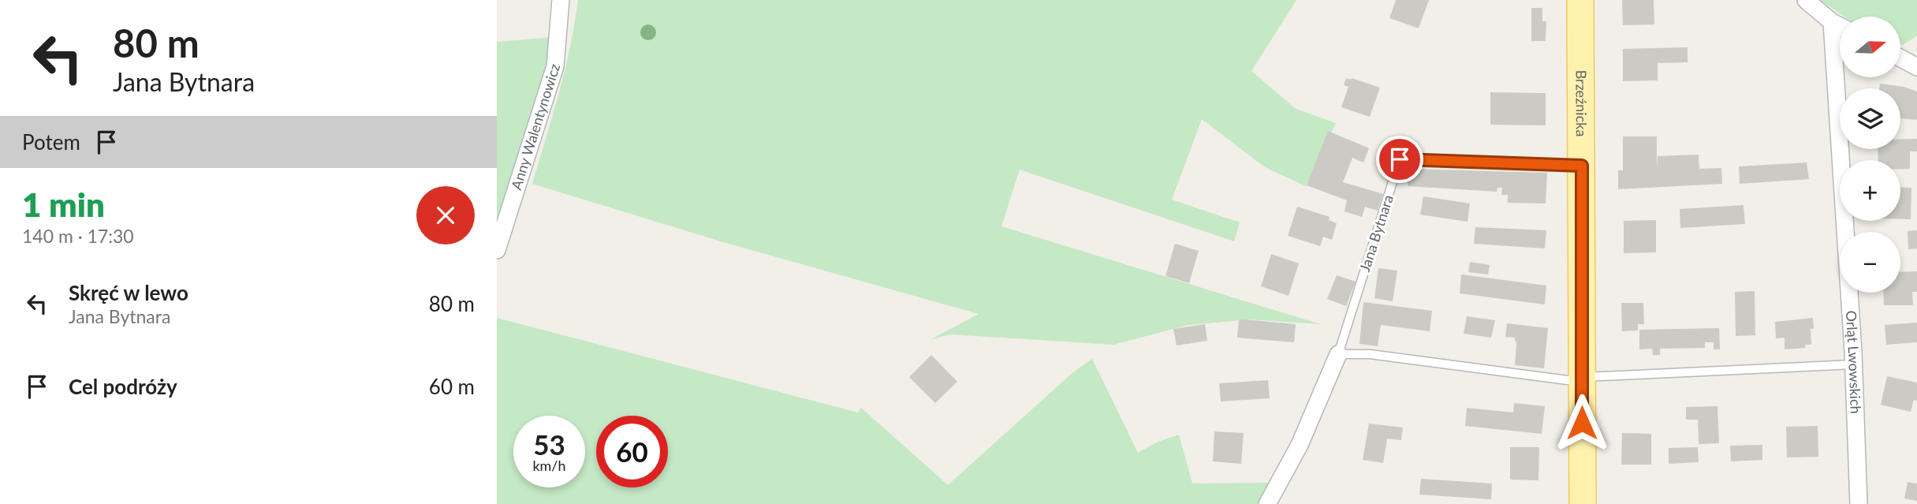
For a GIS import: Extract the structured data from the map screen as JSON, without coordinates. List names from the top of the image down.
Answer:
{
  "streets": {
    "main road": ["Brzeźnicka"],
    "street": ["Anny Walentynowicz", "Jana Bytnara", "Orląt Lwowskich"]
  },
  "crossings": [
    ["Brzeźnicka", "Jana Bytnara"]
  ],
  "north": "right",
  "page": {
    "turn": ["80 m", "Jana Bytnara"],
    "map_buttons": ["+", "−"],
    "then": "Potem",
    "heading": ["1 min", "140 m · 17:30"],
    "list": [
      {
        "name": "Skręć w lewo",
        "note": "Jana Bytnara",
        "value": "80 m"
      },
      {
        "name": "Cel podróży",
        "value": "60 m"
      }
    ],
    "speed": "53 km/h",
    "limit": "60"
  }
}
